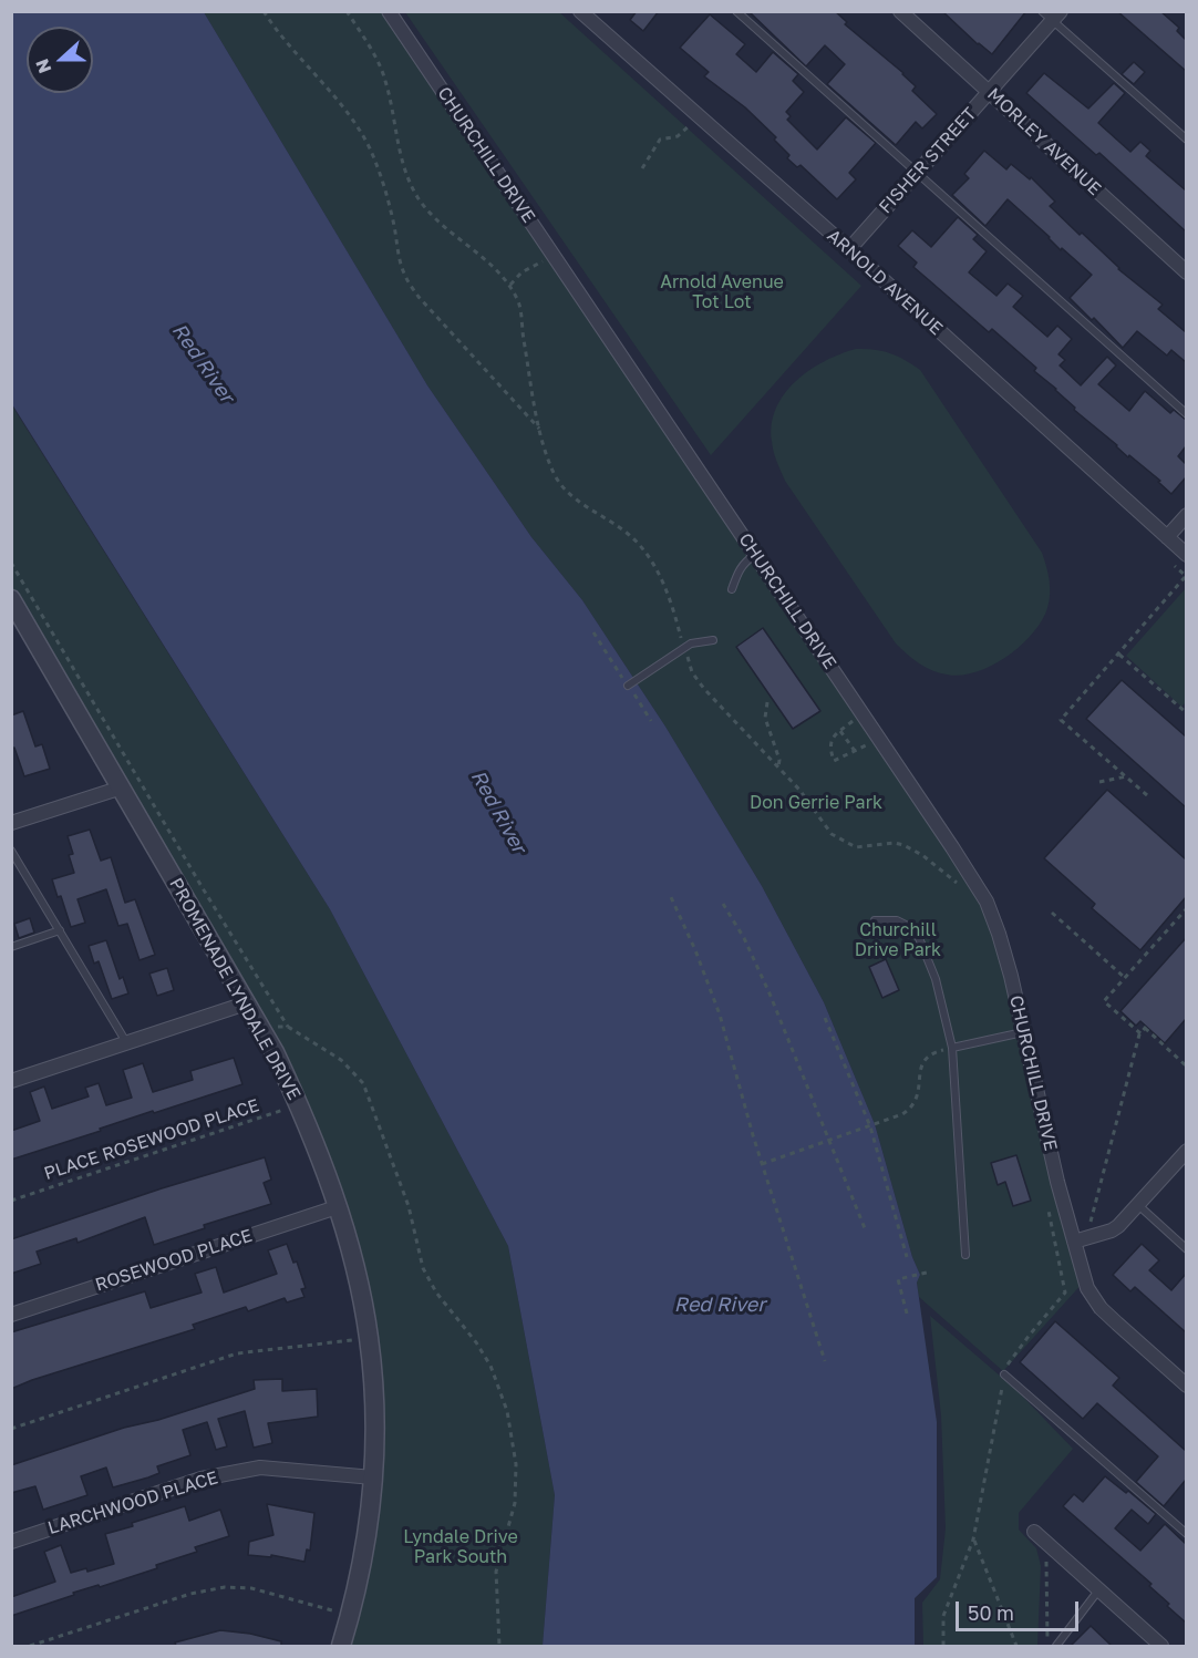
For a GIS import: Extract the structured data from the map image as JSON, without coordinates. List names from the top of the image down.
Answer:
{
  "streets": {
    "street": [
      "MORLEY AVENUE",
      "CHURCHILL DRIVE",
      "FISHER STREET",
      "ARNOLD AVENUE",
      "PROMENADE LYNDALE DRIVE",
      "ROSEWOOD PLACE",
      "LARCHWOOD PLACE"
    ],
    "path": ["PLACE ROSEWOOD PLACE"]
  },
  "crossings": [
    ["MORLEY AVENUE", "FISHER STREET"],
    ["FISHER STREET", "ARNOLD AVENUE"],
    ["PROMENADE LYNDALE DRIVE", "PLACE ROSEWOOD PLACE"],
    ["PROMENADE LYNDALE DRIVE", "ROSEWOOD PLACE"],
    ["PROMENADE LYNDALE DRIVE", "LARCHWOOD PLACE"]
  ],
  "water": ["Red River"],
  "parks": [
    "Arnold Avenue Tot Lot",
    "Don Gerrie Park",
    "Churchill Drive Park",
    "Lyndale Drive Park South"
  ],
  "scale_bar": "50 m",
  "north": "left"
}
